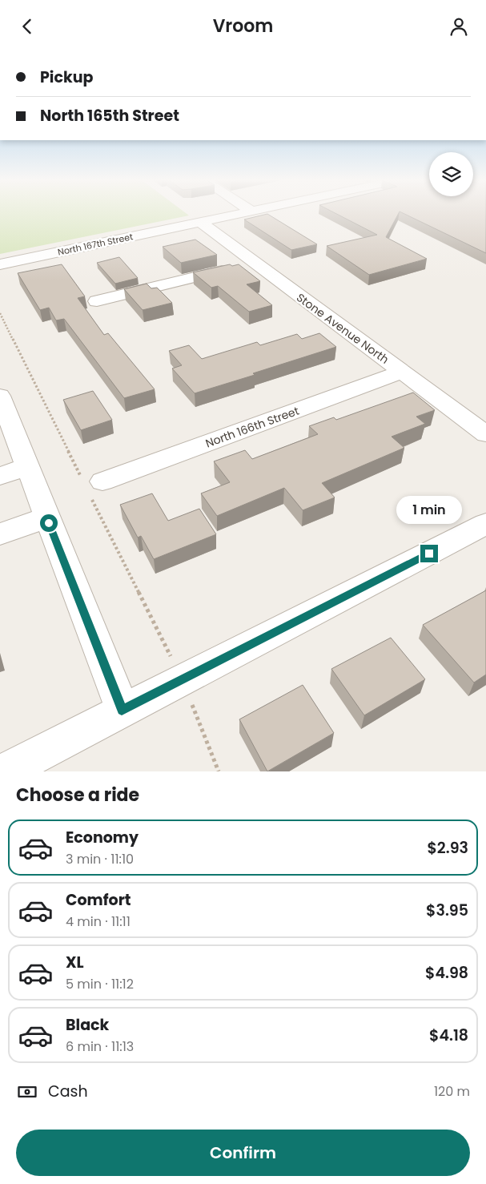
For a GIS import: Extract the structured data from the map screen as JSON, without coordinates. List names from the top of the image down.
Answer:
{
  "streets": {
    "street": ["North 167th Street", "Stone Avenue North", "North 166th Street"]
  },
  "crossings": [
    ["North 167th Street", "Stone Avenue North"],
    ["Stone Avenue North", "North 166th Street"]
  ],
  "page": {
    "header": "Vroom",
    "banner": ["Pickup", "North 165th Street"],
    "bubble": "1 min",
    "heading": "Choose a ride",
    "list": [
      {
        "name": "Economy",
        "note": "3 min · 11:10",
        "value": "$2.93"
      },
      {
        "name": "Comfort",
        "note": "4 min · 11:11",
        "value": "$3.95"
      },
      {
        "name": "XL",
        "note": "5 min · 11:12",
        "value": "$4.98"
      },
      {
        "name": "Black",
        "note": "6 min · 11:13",
        "value": "$4.18"
      }
    ],
    "pay": ["Cash", "120 m"],
    "buttons": "Confirm"
  }
}
